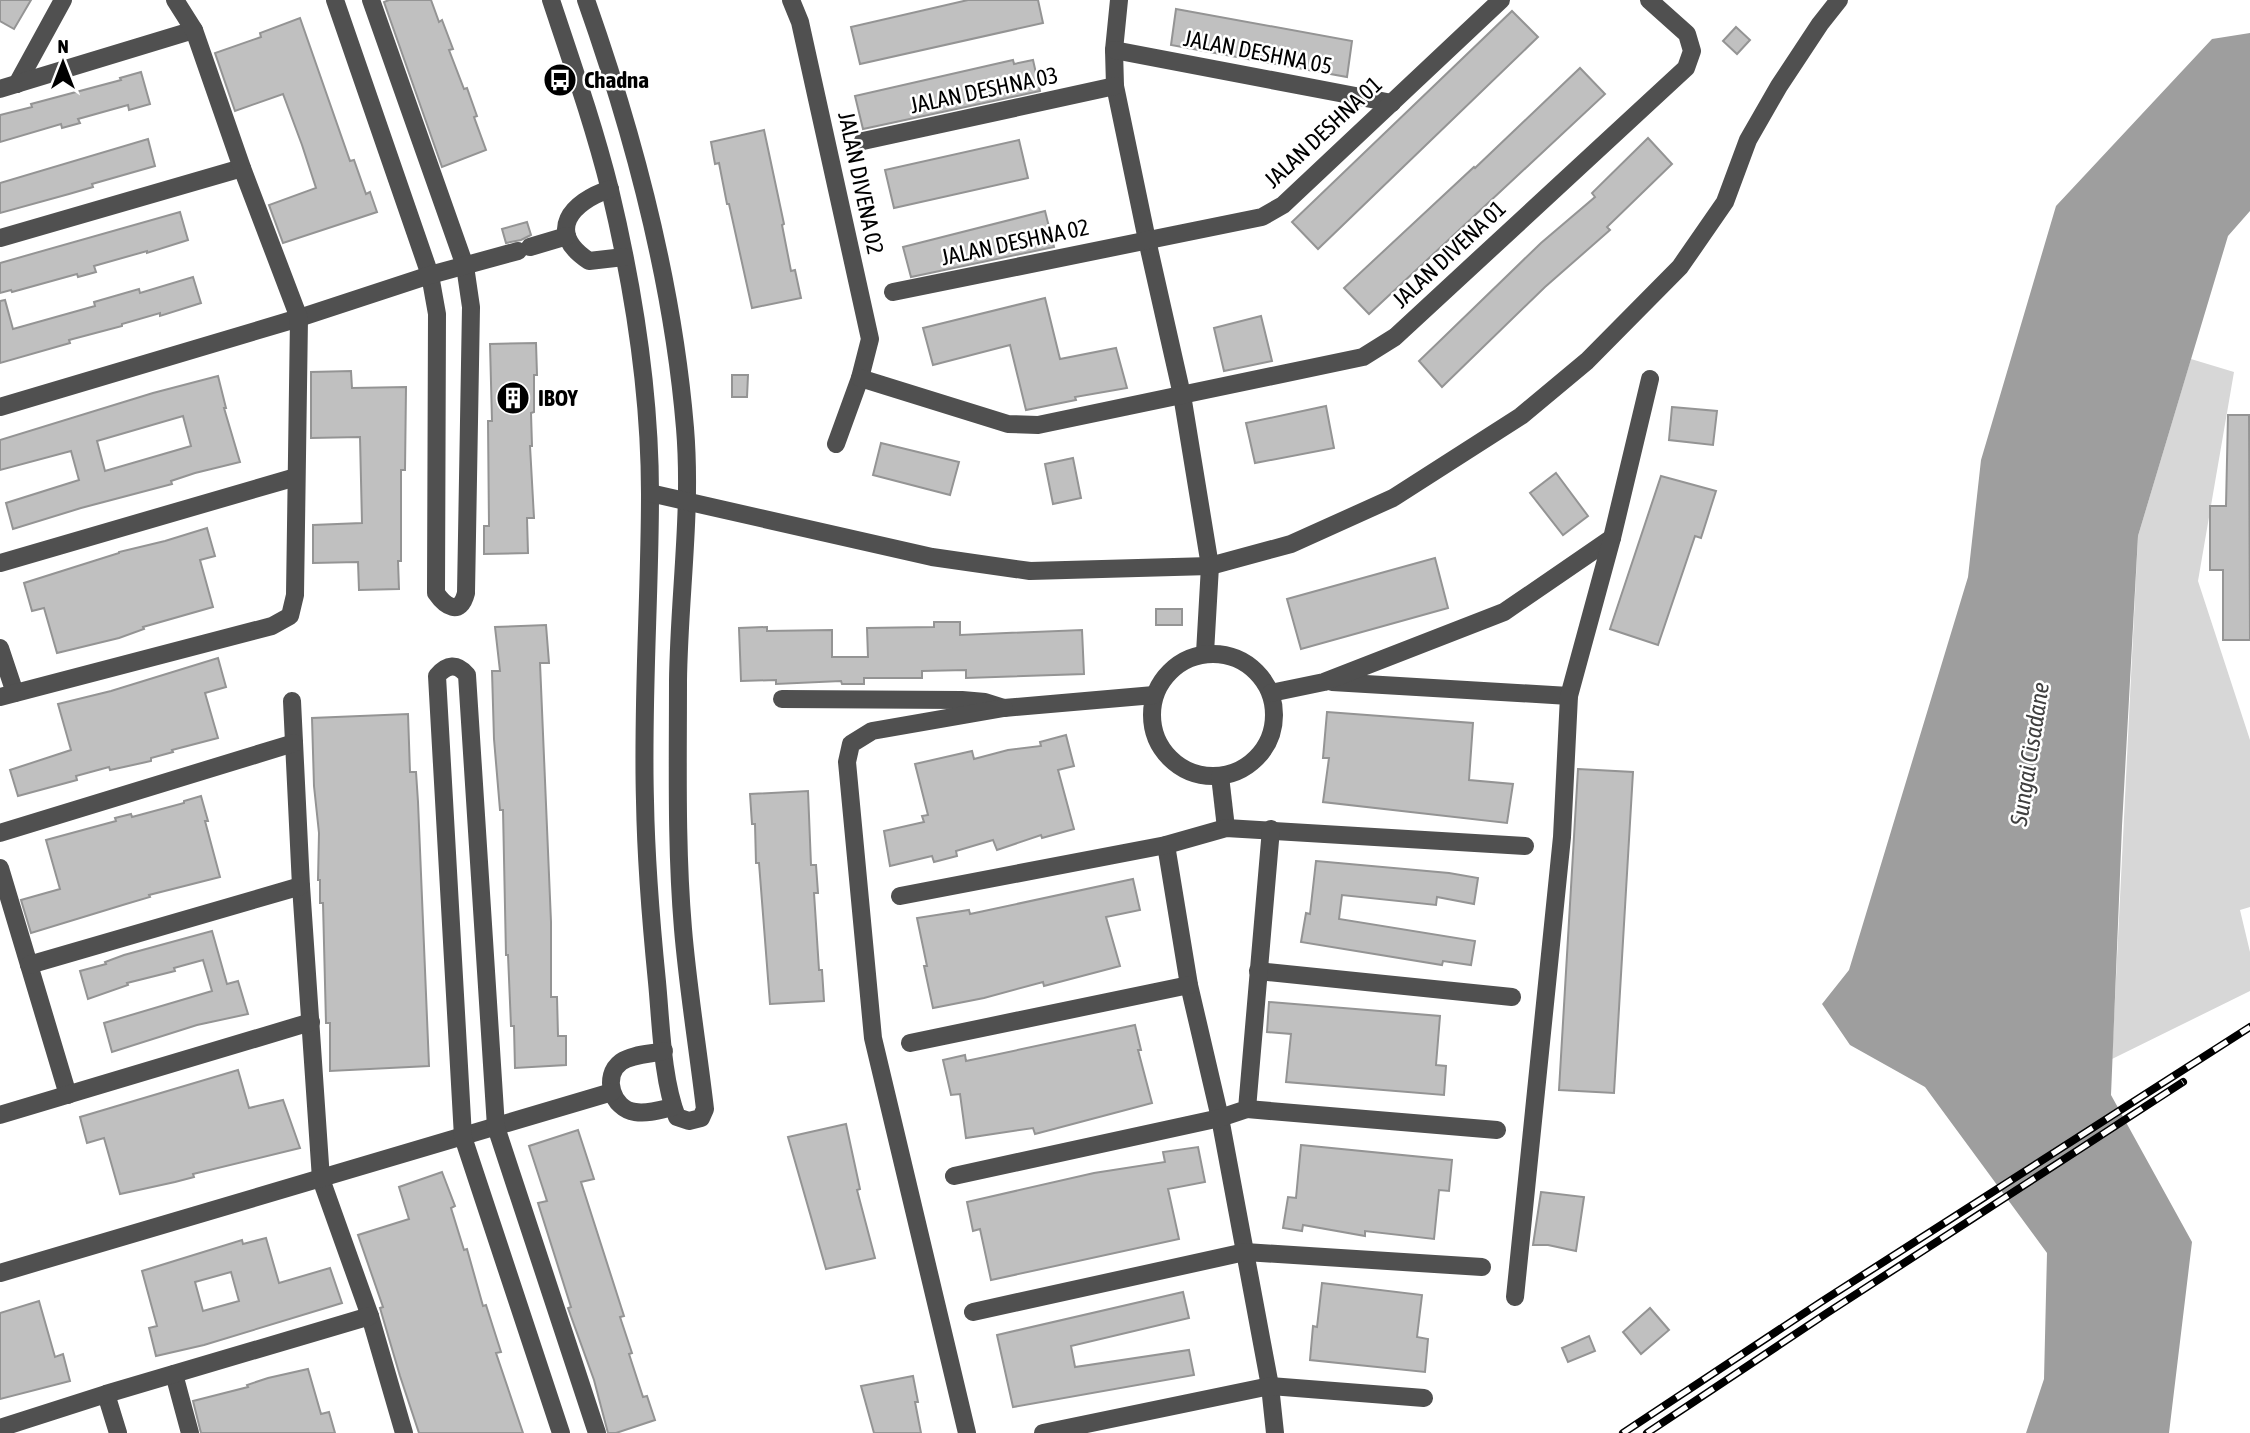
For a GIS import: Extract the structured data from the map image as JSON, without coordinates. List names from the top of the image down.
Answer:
{
  "streets": {
    "street": [
      "JALAN DESHNA 05",
      "JALAN DESHNA 03",
      "JALAN DESHNA 01",
      "JALAN DIVENA 02",
      "JALAN DESHNA 02",
      "JALAN DIVENA 01"
    ]
  },
  "crossings": [
    ["JALAN DESHNA 05", "JALAN DESHNA 01"],
    ["JALAN DESHNA 01", "JALAN DESHNA 02"]
  ],
  "water": ["Sungai Cisadane"],
  "places": {
    "bus stop": ["Chadna"],
    "building": ["IBOY"]
  },
  "north": "top"
}
